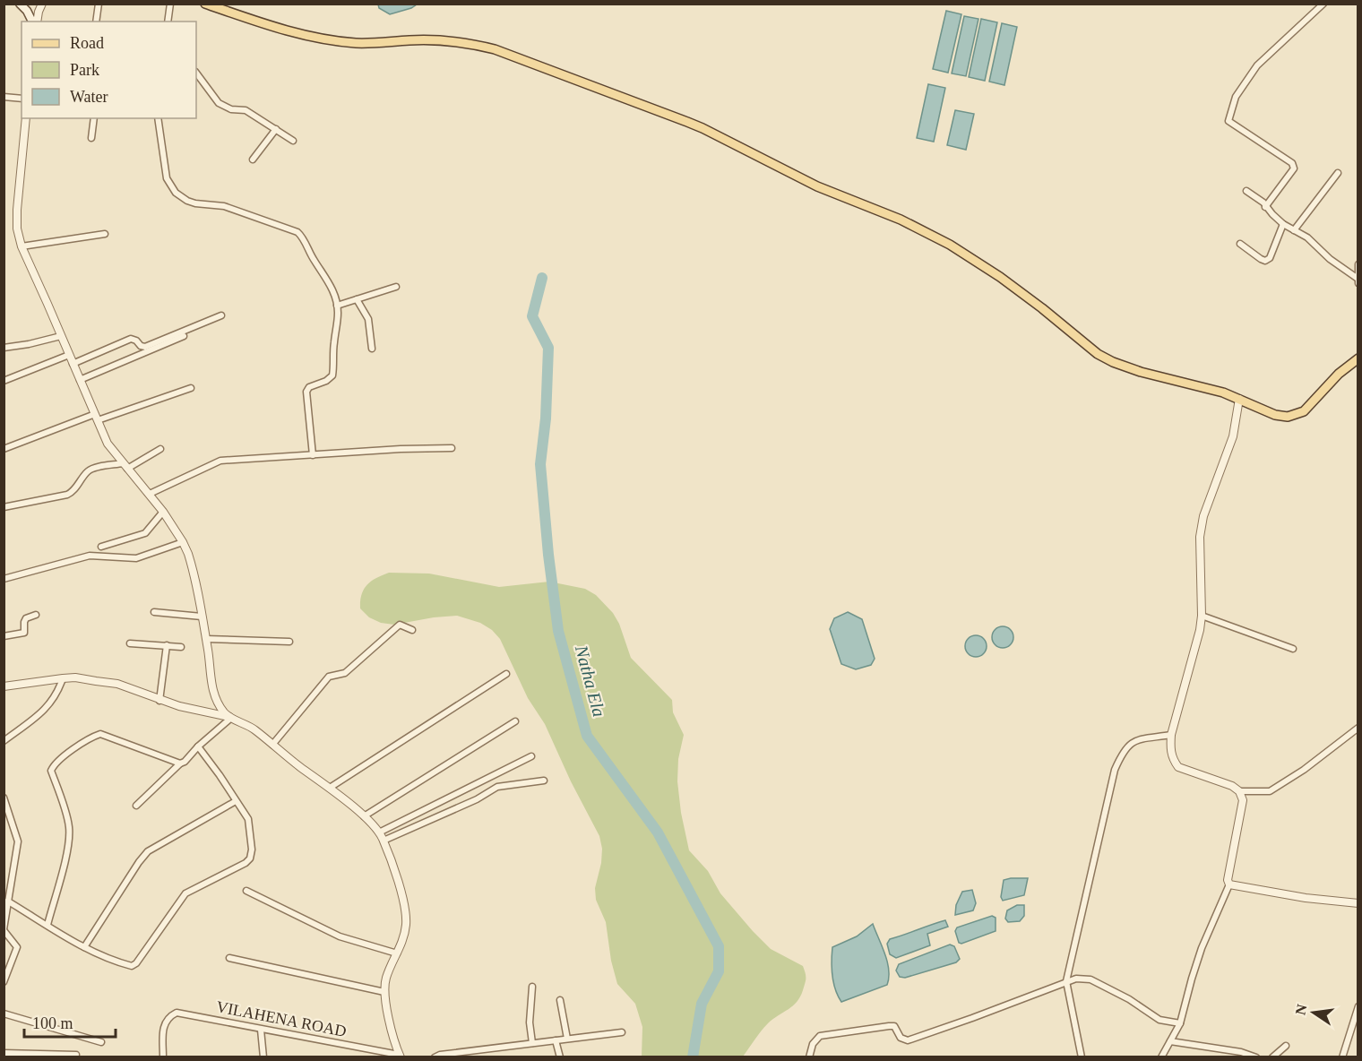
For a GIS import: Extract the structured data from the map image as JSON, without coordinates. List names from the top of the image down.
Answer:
{
  "streets": {
    "street": ["VILAHENA ROAD"]
  },
  "water": ["Natha Ela"],
  "legend": ["Road", "Park", "Water"],
  "scale_bar": "100 m",
  "north": "left"
}
